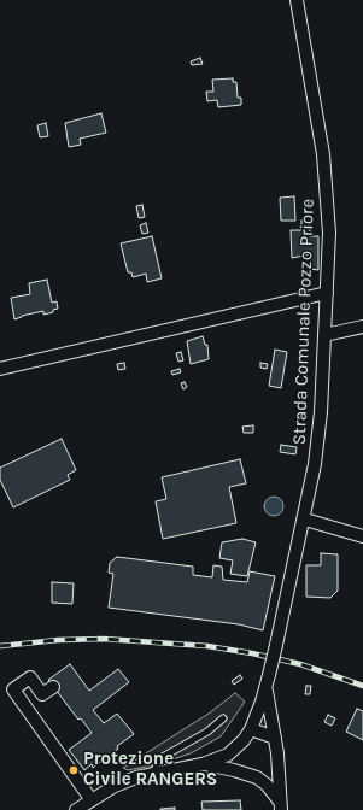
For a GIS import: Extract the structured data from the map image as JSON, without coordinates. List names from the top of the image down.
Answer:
{
  "streets": {
    "street": ["Strada Comunale Pozzo Priore"]
  },
  "places": ["Protezione Civile RANGERS"]
}
